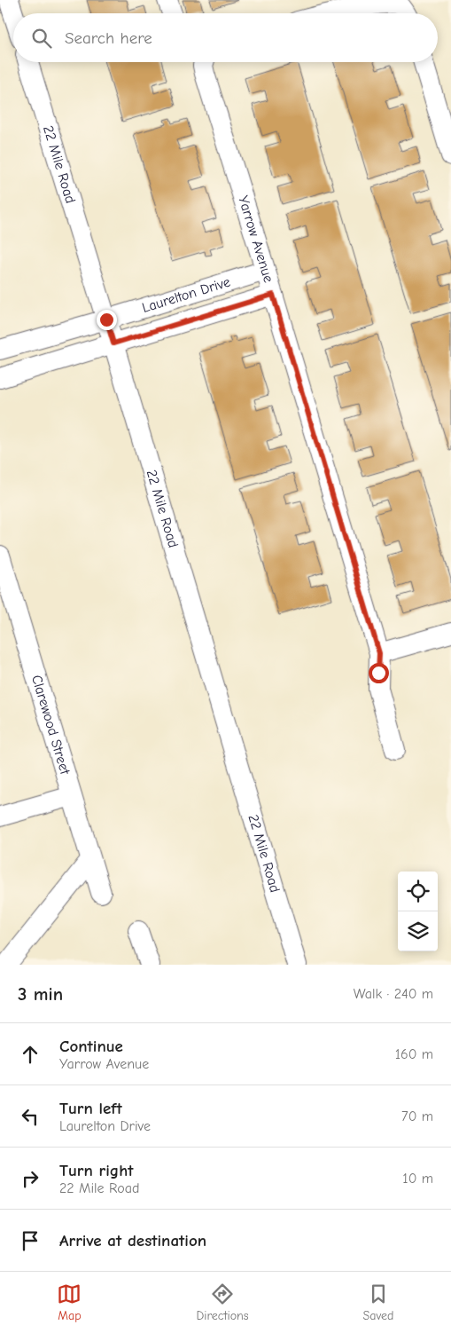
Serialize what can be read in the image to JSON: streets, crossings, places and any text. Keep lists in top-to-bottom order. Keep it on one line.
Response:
{"streets":{"street":["22 Mile Road","Yarrow Avenue","Laurelton Drive","Clarewood Street"]},"crossings":[["22 Mile Road","Laurelton Drive"],["Yarrow Avenue","Laurelton Drive"]],"page":{"search":"Search here","heading":["3 min","Walk · 240 m"],"list":[["Continue","Yarrow Avenue","160 m"],["Turn left","Laurelton Drive","70 m"],["Turn right","22 Mile Road","10 m"],"Arrive at destination"],"nav":["Map","Directions","Saved"]}}
